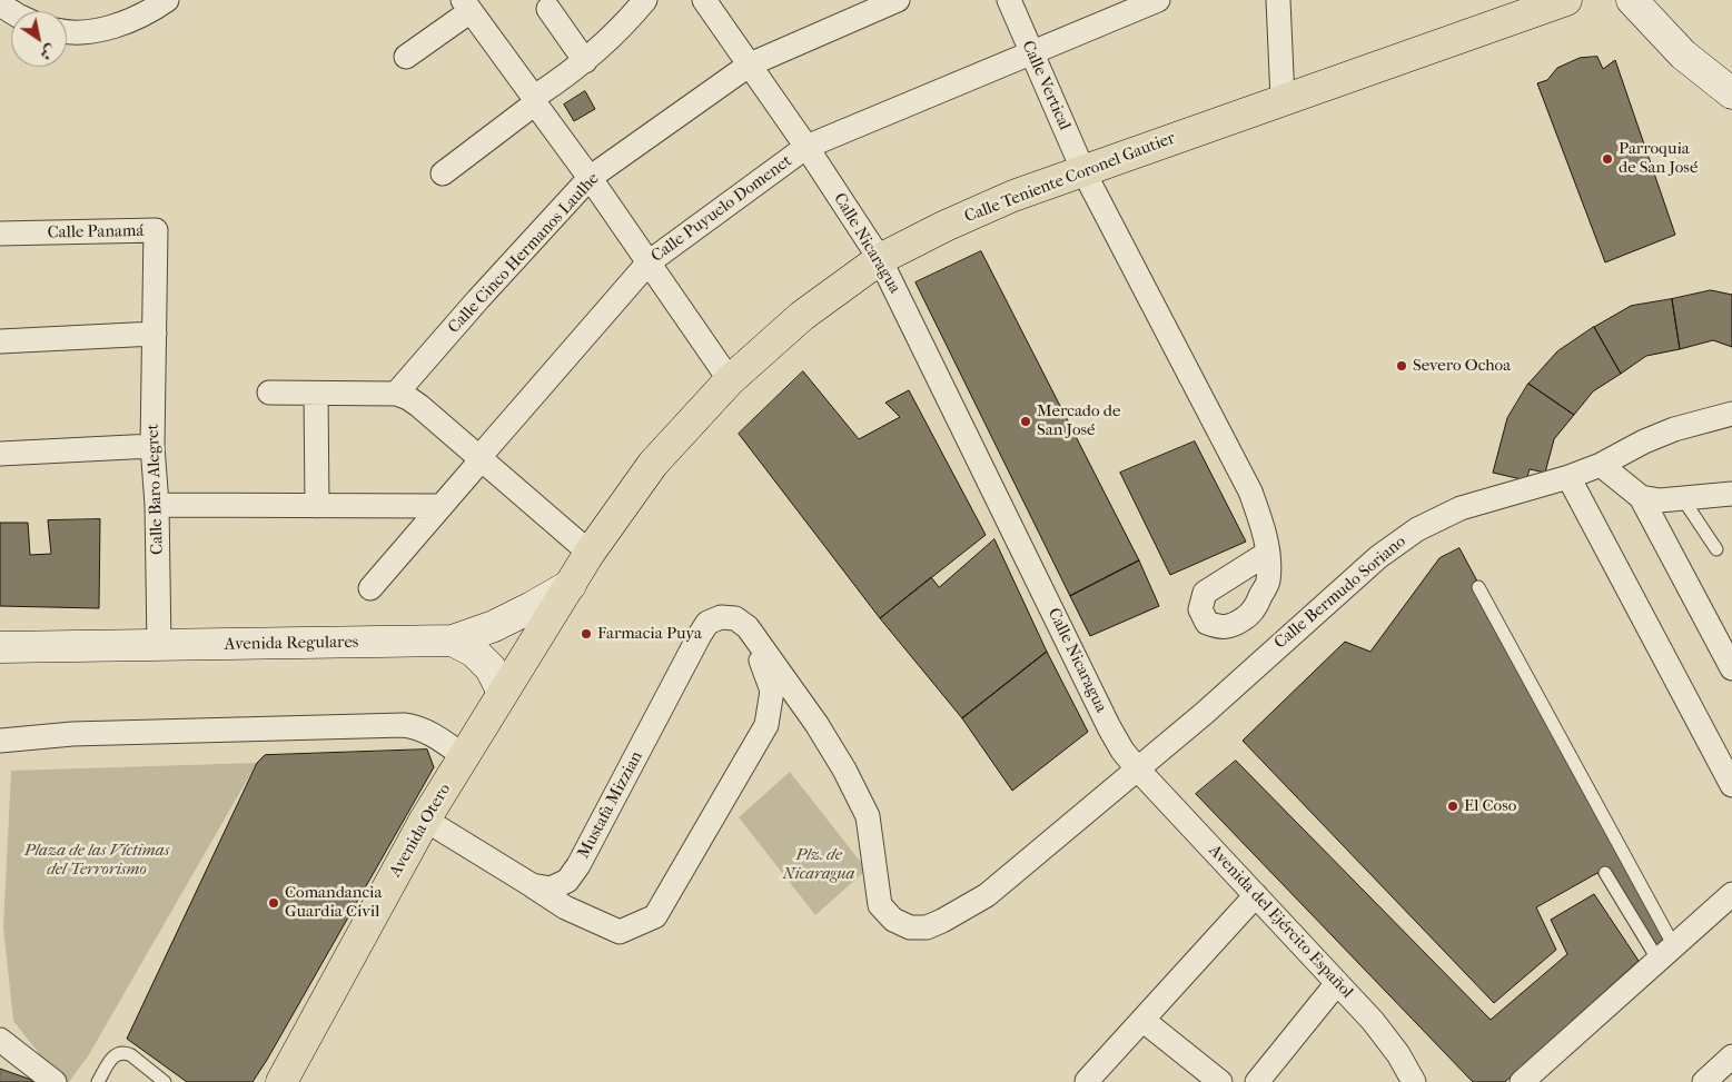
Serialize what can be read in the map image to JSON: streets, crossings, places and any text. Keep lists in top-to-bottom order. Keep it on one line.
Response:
{"streets":{"main road":["Calle Teniente Coronel Gautier","Avenida Regulares","Avenida Otero"],"street":["Calle Vertical","Calle Puyuelo Domenet","Calle Panamá","Calle Nicaragua","Calle Cinco Hermanos Laulhe","Calle Baro Alegret","Calle Bermudo Soriano","Mustafa Mizzian","Avenida del Ejército Español"]},"crossings":[["Calle Vertical","Calle Teniente Coronel Gautier"],["Calle Vertical","Calle Puyuelo Domenet"],["Calle Teniente Coronel Gautier","Calle Nicaragua"],["Calle Teniente Coronel Gautier","Avenida Regulares"],["Calle Teniente Coronel Gautier","Avenida Otero"],["Calle Puyuelo Domenet","Calle Nicaragua"],["Calle Panamá","Calle Baro Alegret"],["Calle Nicaragua","Calle Cinco Hermanos Laulhe"],["Calle Nicaragua","Calle Bermudo Soriano"],["Calle Nicaragua","Avenida del Ejército Español"],["Calle Baro Alegret","Avenida Regulares"],["Calle Bermudo Soriano","Avenida del Ejército Español"],["Avenida Regulares","Avenida Otero"]],"parks":["Plaza de las Víctimas del Terrorismo","Plz. de Nicaragua"],"places":["Parroquia de San José","Severo Ochoa","Mercado de San José","Farmacia Puya","El Coso","Comandancia Guardia Civil"],"north":"bottom right"}
